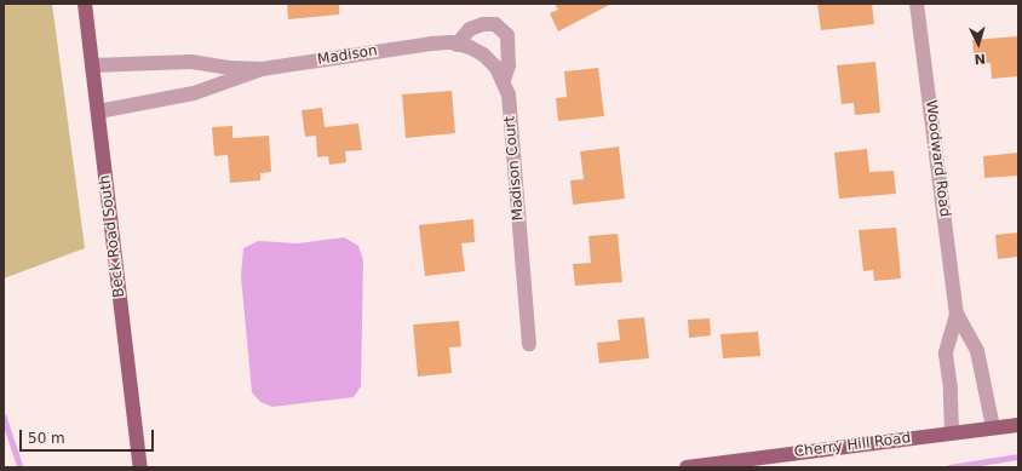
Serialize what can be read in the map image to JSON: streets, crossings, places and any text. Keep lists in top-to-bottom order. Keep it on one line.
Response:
{"streets":{"main road":["Beck Road South","Cherry Hill Road"],"street":["Madison","Woodward Road","Madison Court"]},"crossings":[["Madison","Madison Court"],["Madison","Beck Road South"],["Woodward Road","Cherry Hill Road"]],"scale_bar":"50 m","north":"bottom"}
